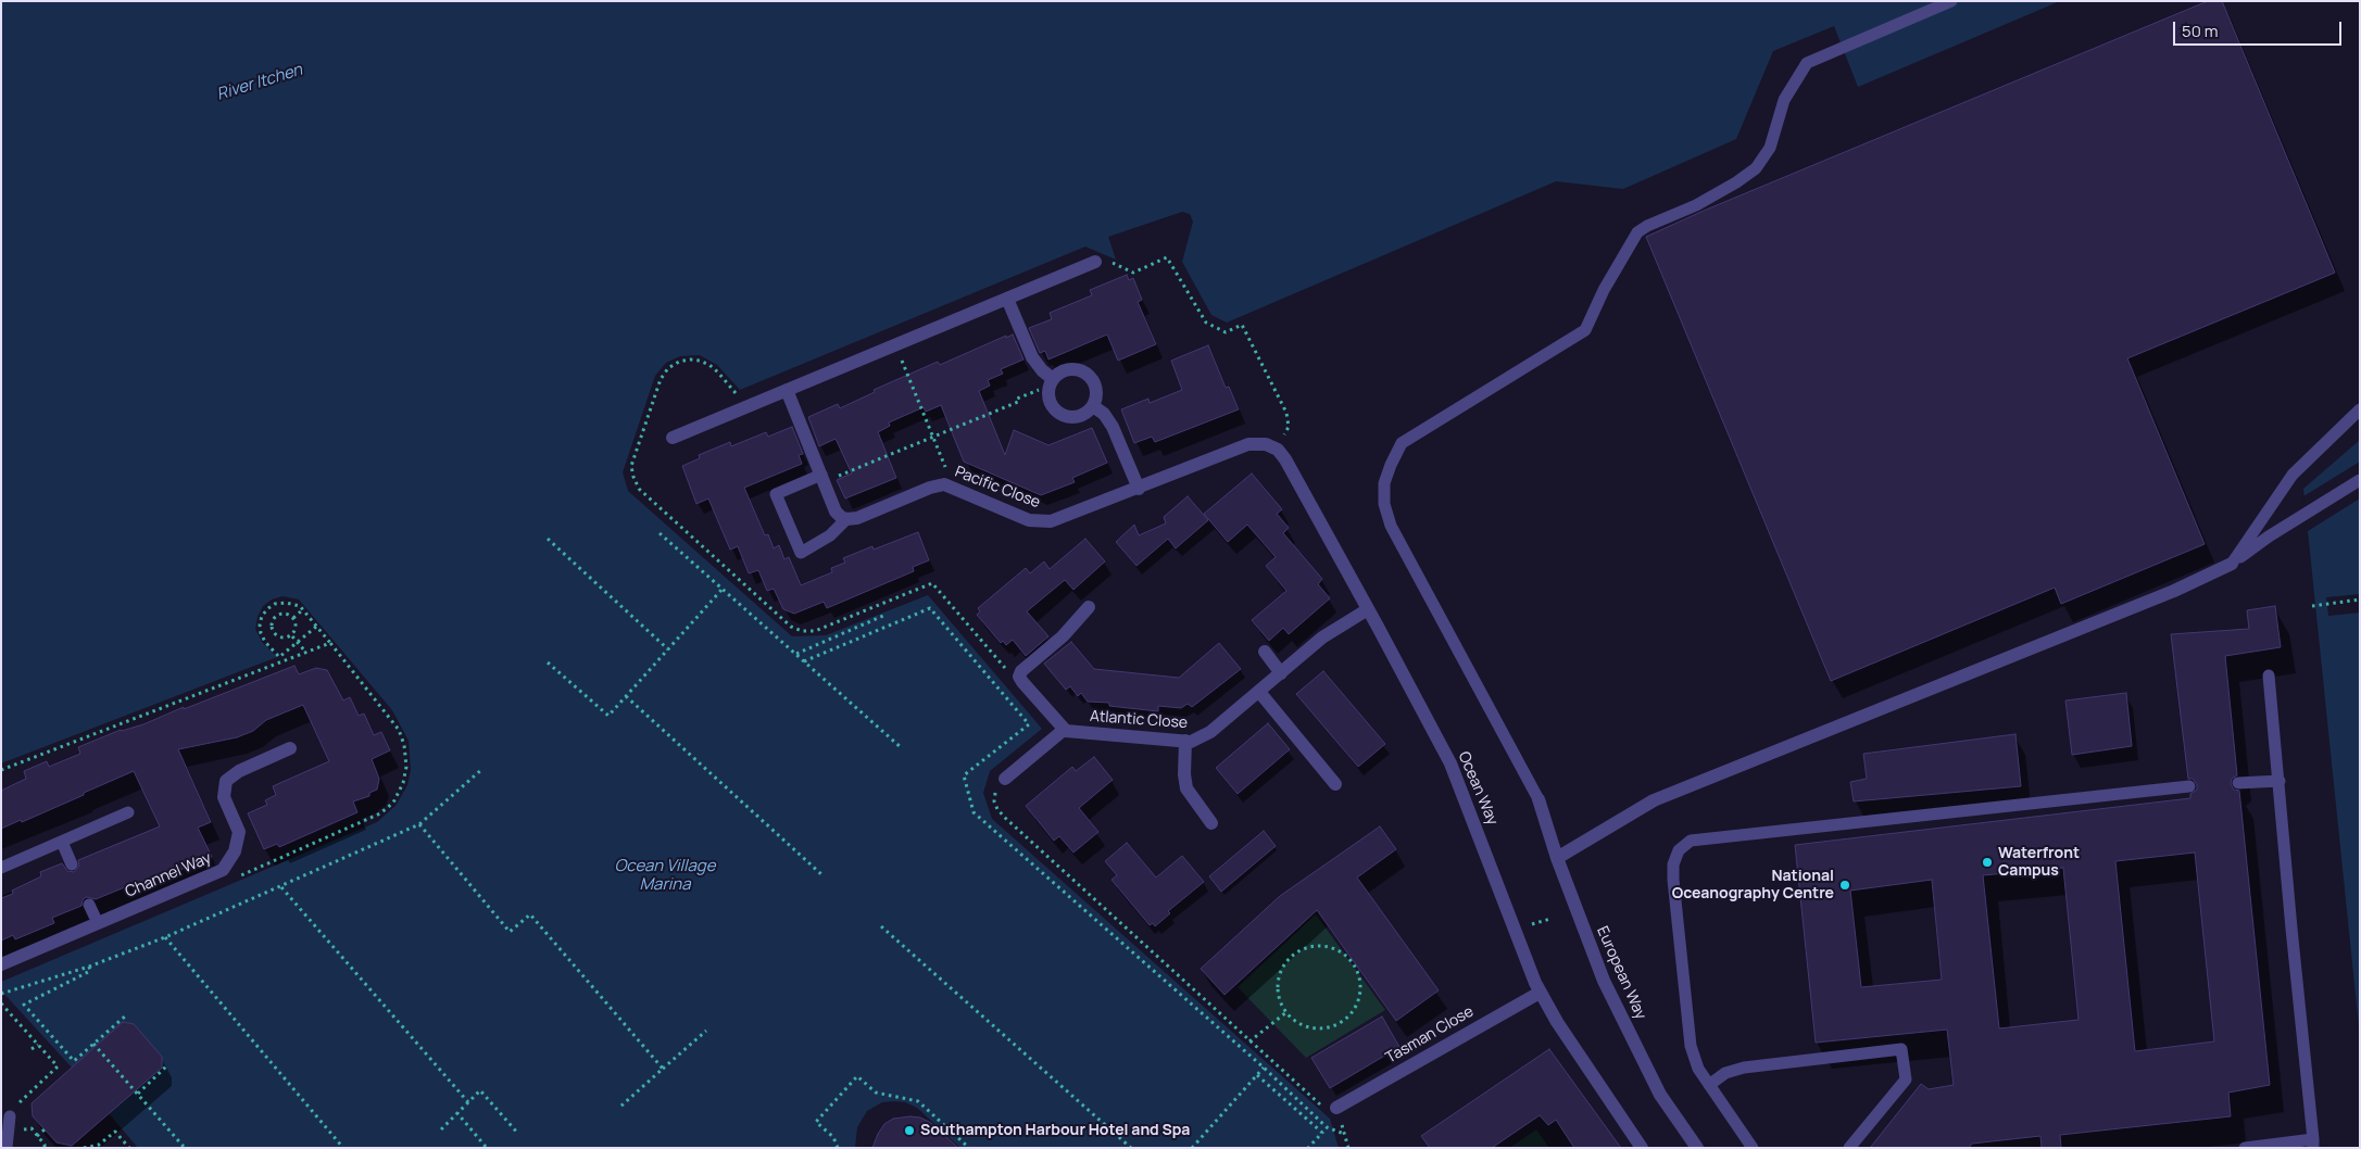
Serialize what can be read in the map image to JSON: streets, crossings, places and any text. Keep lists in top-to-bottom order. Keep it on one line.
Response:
{"streets":{"street":["Pacific Close","Atlantic Close","Ocean Way","Channel Way","European Way","Tasman Close"]},"crossings":[["Pacific Close","Ocean Way"],["Atlantic Close","Ocean Way"],["Ocean Way","Tasman Close"]],"water":["River Itchen","Ocean Village Marina"],"places":["Waterfront Campus","National Oceanography Centre","Southampton Harbour Hotel and Spa"],"scale_bar":"50 m"}
